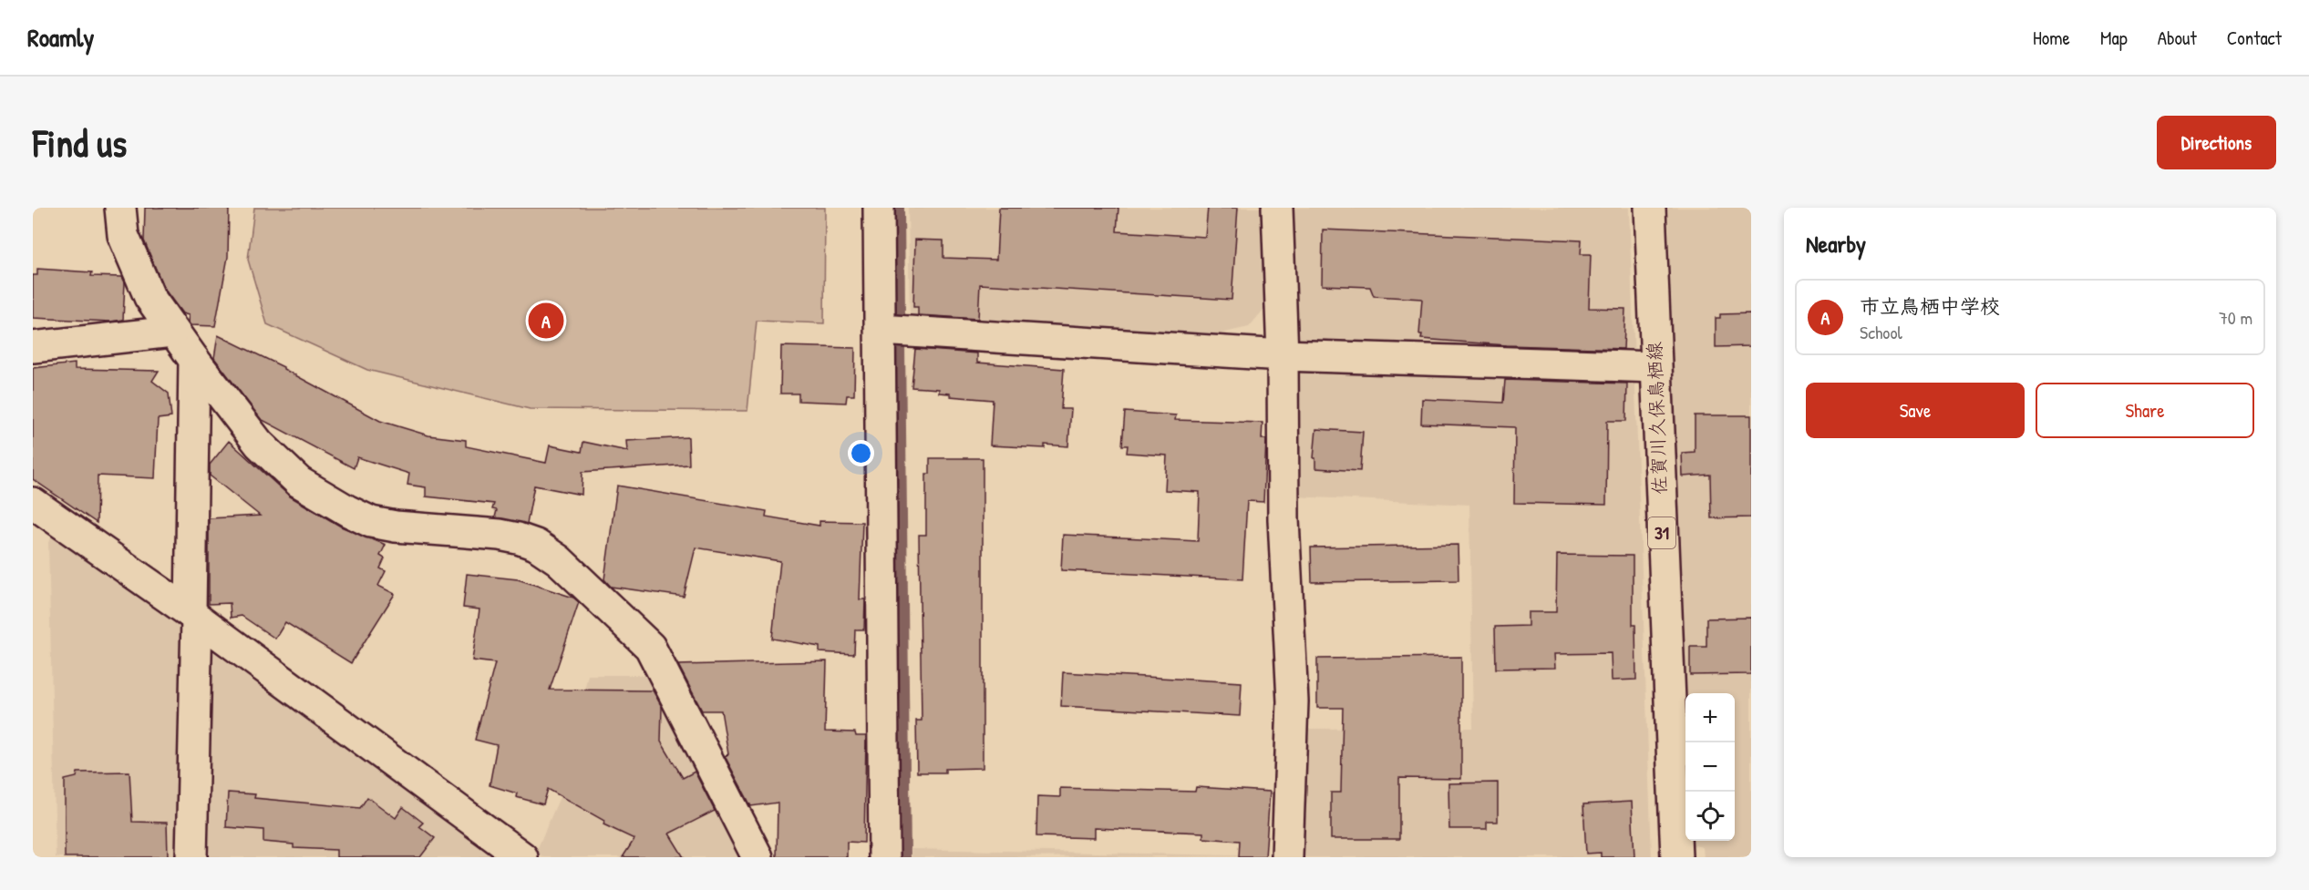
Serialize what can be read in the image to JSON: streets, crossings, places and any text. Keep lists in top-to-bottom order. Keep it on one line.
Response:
{"streets":{"street":["佐賀川久保鳥栖線","31"]},"page":{"header":"Roamly","nav":["Home","Map","About","Contact"],"buttons":["Directions",["Save","Share"]],"title":"Find us","heading":"Nearby","list":[{"mark":"A","name":"市立鳥栖中学校","note":"School","value":"70 m"}],"pins":"A","map_buttons":["+","−"]}}
